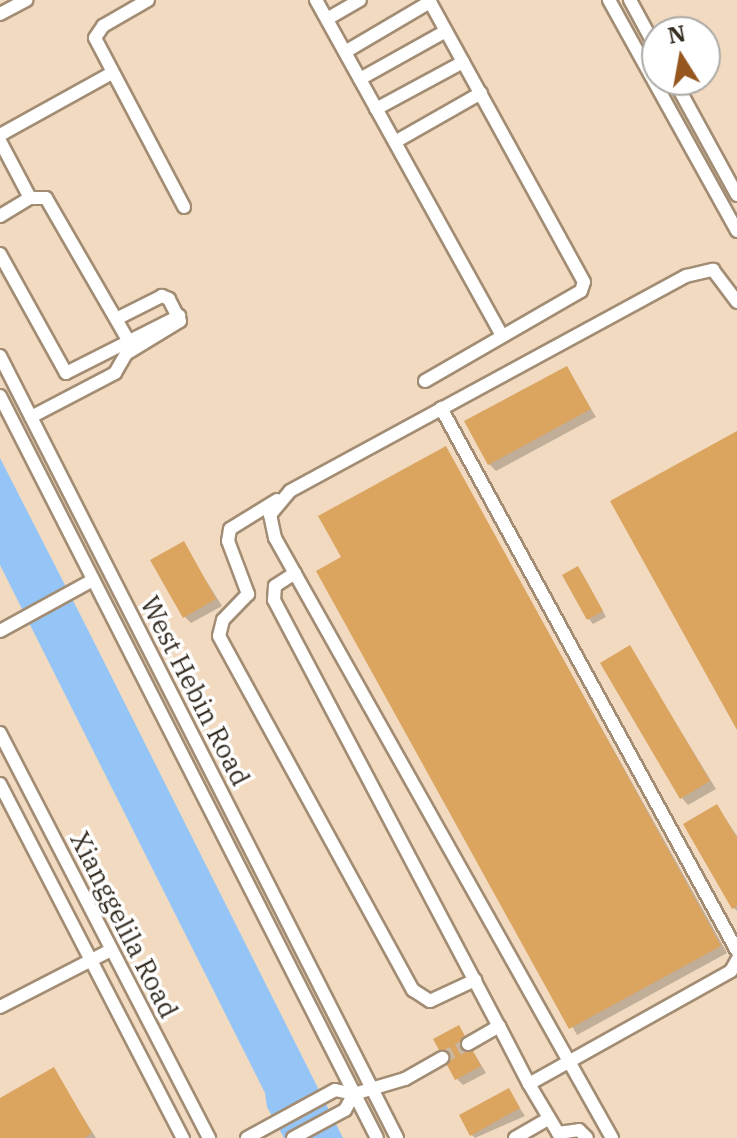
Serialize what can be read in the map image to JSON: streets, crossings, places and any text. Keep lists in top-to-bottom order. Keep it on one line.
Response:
{"streets":{"street":["West Hebin Road","Xianggelila Road"]},"north":"top"}
